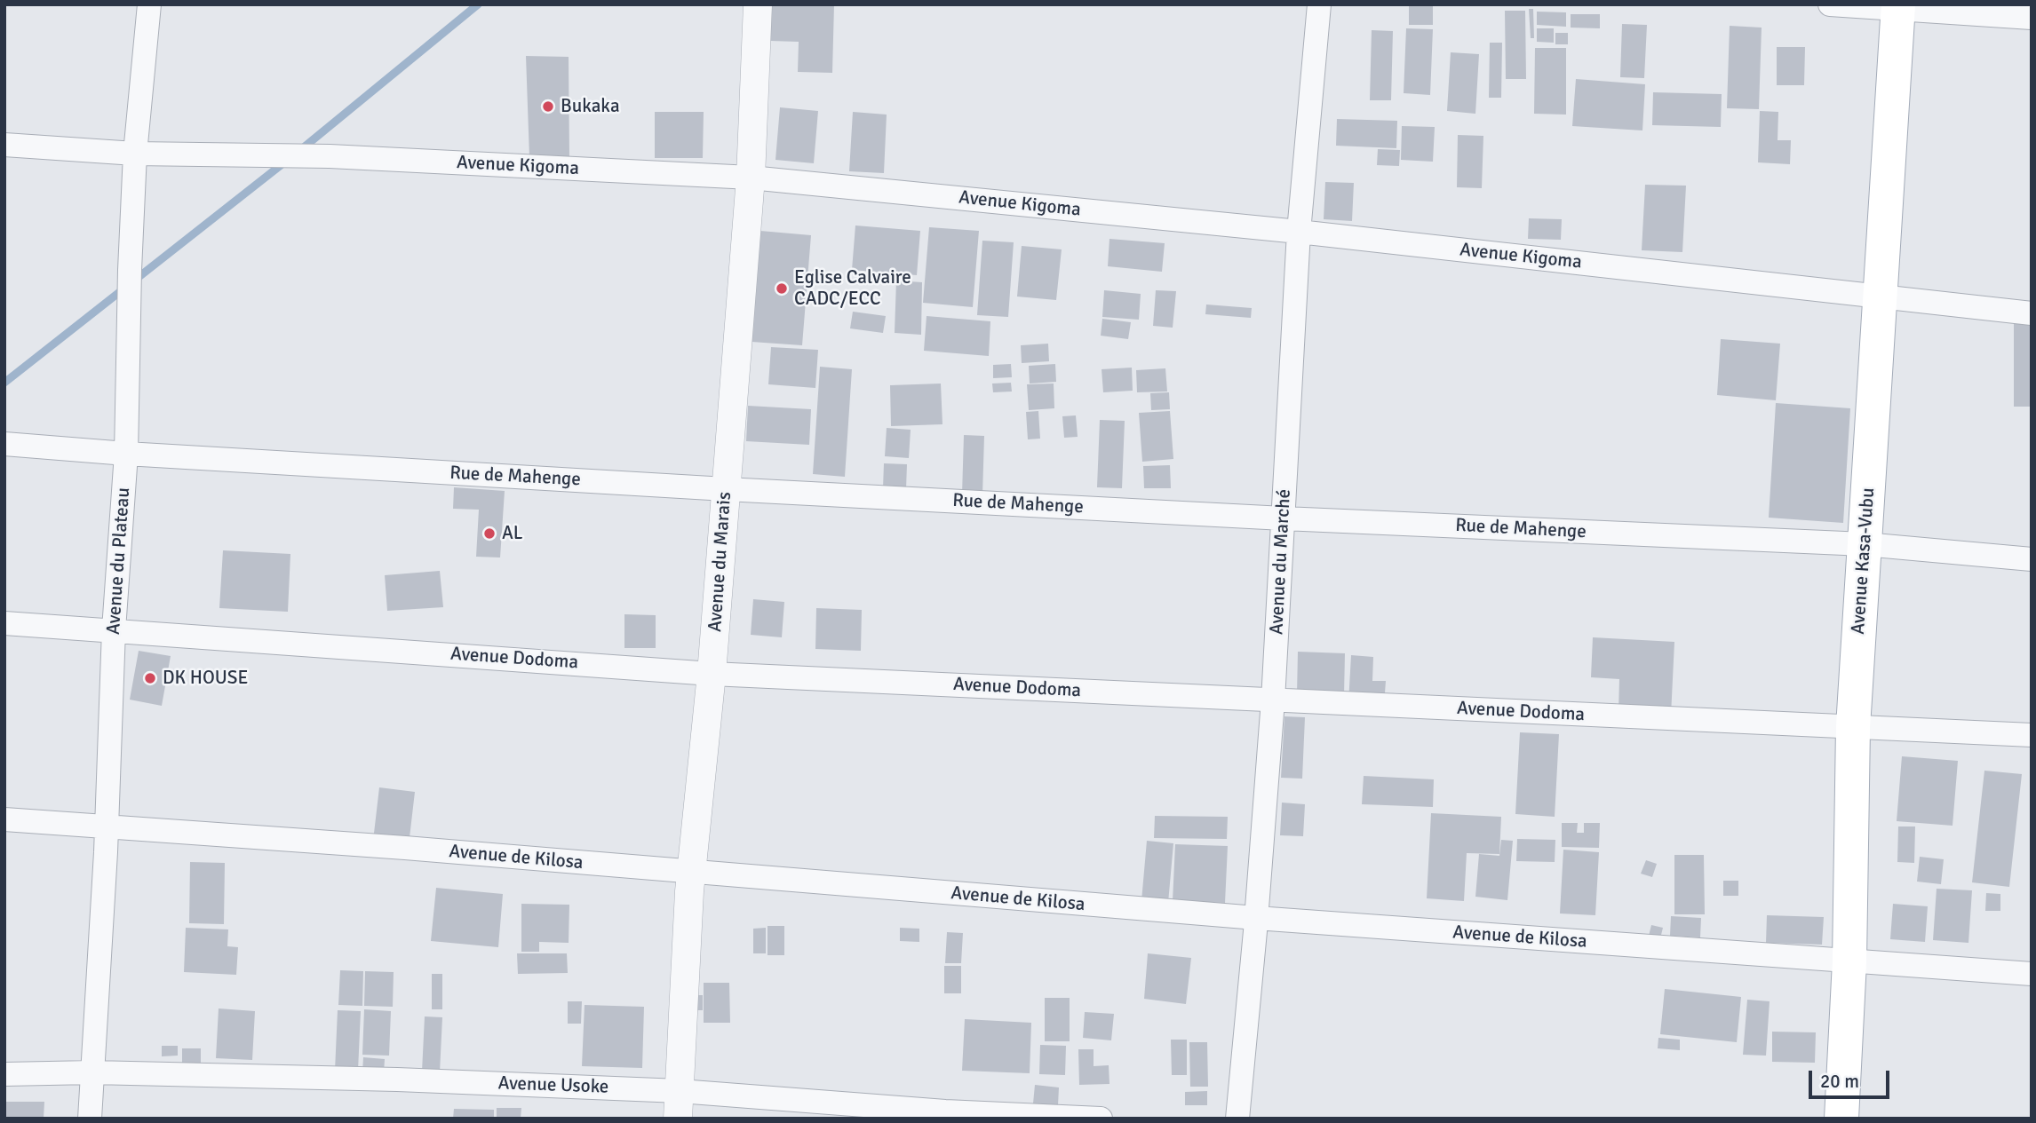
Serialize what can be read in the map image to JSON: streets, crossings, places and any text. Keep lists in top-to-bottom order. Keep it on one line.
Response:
{"streets":{"main road":["Avenue Kasa-Vubu"],"street":["Avenue Kigoma","Rue de Mahenge","Avenue du Plateau","Avenue du Marais","Avenue du Marché","Avenue Dodoma","Avenue de Kilosa","Avenue Usoke"]},"crossings":[["Avenue Kigoma","Avenue du Plateau"],["Avenue Kigoma","Avenue Kasa-Vubu"],["Avenue Kigoma","Avenue du Marais"],["Avenue Kigoma","Avenue du Marché"],["Rue de Mahenge","Avenue du Plateau"],["Rue de Mahenge","Avenue Kasa-Vubu"],["Rue de Mahenge","Avenue du Marais"],["Rue de Mahenge","Avenue du Marché"],["Avenue du Plateau","Avenue Dodoma"],["Avenue du Plateau","Avenue de Kilosa"],["Avenue du Plateau","Avenue Usoke"],["Avenue Kasa-Vubu","Avenue Dodoma"],["Avenue Kasa-Vubu","Avenue de Kilosa"],["Avenue du Marais","Avenue Dodoma"],["Avenue du Marais","Avenue de Kilosa"],["Avenue du Marais","Avenue Usoke"],["Avenue du Marché","Avenue Dodoma"],["Avenue du Marché","Avenue de Kilosa"]],"places":["Bukaka","Eglise Calvaire CADC/ECC","AL","DK HOUSE"],"scale_bar":"20 m"}
